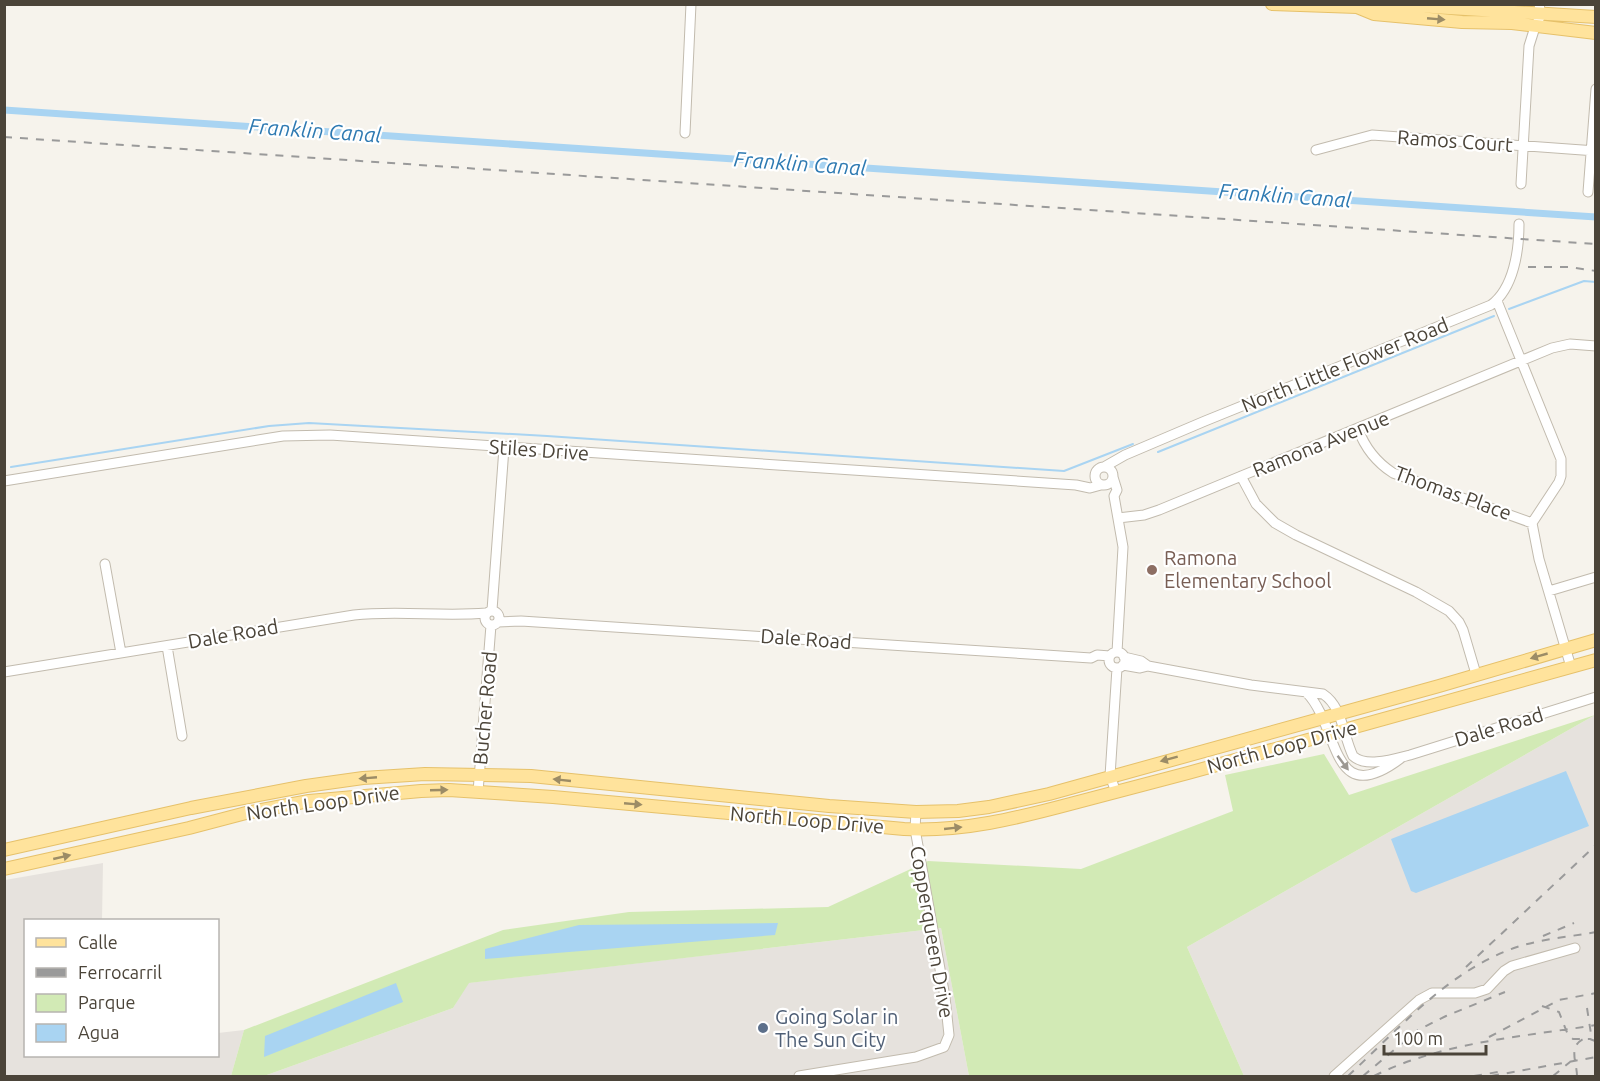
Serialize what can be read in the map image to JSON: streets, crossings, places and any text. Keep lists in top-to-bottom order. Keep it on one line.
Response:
{"streets":{"main road":["North Loop Drive"],"street":["Ramos Court","North Little Flower Road","Ramona Avenue","Stiles Drive","Thomas Place","Dale Road","Bucher Road","Copperqueen Drive"]},"crossings":[["North Little Flower Road","Stiles Drive"],["Ramona Avenue","Thomas Place"],["Stiles Drive","Bucher Road"],["Dale Road","Bucher Road"],["Dale Road","North Loop Drive"],["Bucher Road","North Loop Drive"],["North Loop Drive","Copperqueen Drive"]],"water":["Franklin Canal"],"places":["Ramona Elementary School","Going Solar in The Sun City"],"legend":["Calle","Ferrocarril","Parque","Agua"],"scale_bar":"100 m"}
